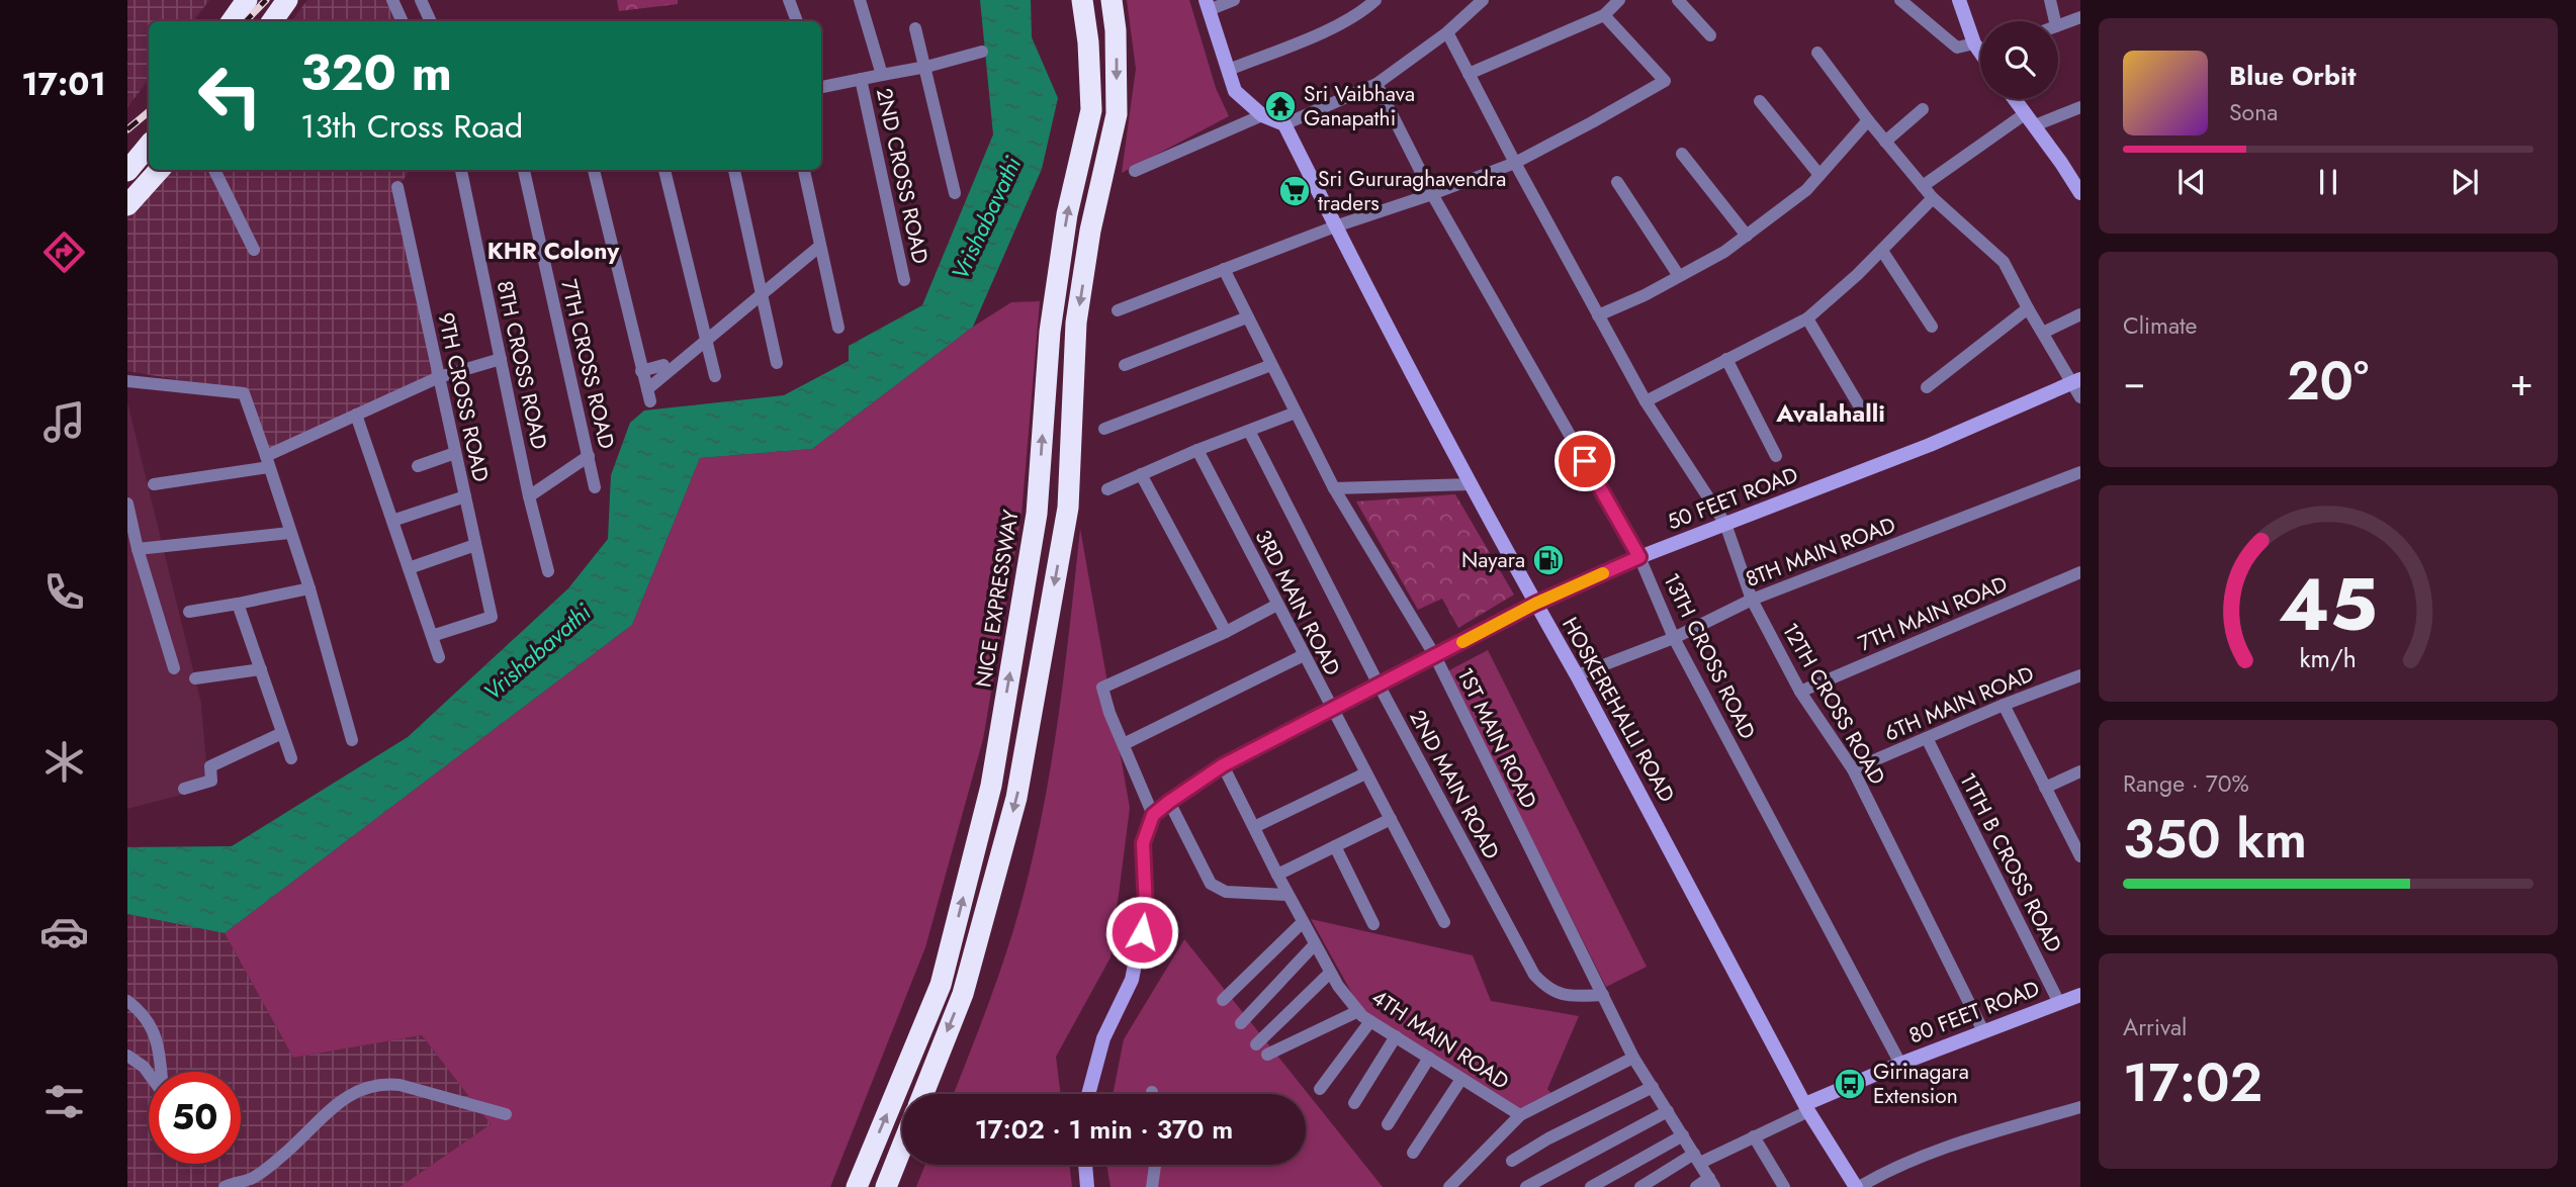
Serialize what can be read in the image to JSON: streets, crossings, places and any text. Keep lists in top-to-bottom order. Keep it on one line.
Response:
{"streets":{"highway":["NICE EXPRESSWAY"],"street":["2ND CROSS ROAD","7TH CROSS ROAD","8TH CROSS ROAD","9TH CROSS ROAD","50 FEET ROAD","8TH MAIN ROAD","3RD MAIN ROAD","7TH MAIN ROAD","13TH CROSS ROAD","12TH CROSS ROAD","6TH MAIN ROAD","HOSKEREHALLI ROAD","1ST MAIN ROAD","2ND MAIN ROAD","11TH B CROSS ROAD","80 FEET ROAD","4TH MAIN ROAD"]},"crossings":[["50 FEET ROAD","3RD MAIN ROAD"],["50 FEET ROAD","13TH CROSS ROAD"],["50 FEET ROAD","12TH CROSS ROAD"],["50 FEET ROAD","HOSKEREHALLI ROAD"],["50 FEET ROAD","1ST MAIN ROAD"],["50 FEET ROAD","2ND MAIN ROAD"],["50 FEET ROAD","4TH MAIN ROAD"],["8TH MAIN ROAD","13TH CROSS ROAD"],["8TH MAIN ROAD","12TH CROSS ROAD"],["8TH MAIN ROAD","HOSKEREHALLI ROAD"],["7TH MAIN ROAD","12TH CROSS ROAD"],["13TH CROSS ROAD","80 FEET ROAD"],["12TH CROSS ROAD","6TH MAIN ROAD"],["12TH CROSS ROAD","80 FEET ROAD"],["6TH MAIN ROAD","11TH B CROSS ROAD"],["HOSKEREHALLI ROAD","80 FEET ROAD"],["1ST MAIN ROAD","2ND MAIN ROAD"],["1ST MAIN ROAD","4TH MAIN ROAD"],["11TH B CROSS ROAD","80 FEET ROAD"]],"districts":["KHR Colony","Avalahalli"],"water":["Vrishabavathi"],"places":{"temple":["Sri Vaibhava Ganapathi"],"supermarket":["Sri Gururaghavendra traders"],"fuel station":["Nayara"],"bus stop":["Girinagara Extension"]},"page":{"tabs":"17:01","turn":["320 m","13th Cross Road"],"song":["Blue Orbit","Sona"],"tile":["Climate",["Range · 70%","350 km"],["Arrival","17:02"]],"heat":["−","20°","+"],"limit":"50","trip":"17:02 · 1 min · 370 m","gauge":["45","km/h"]}}
